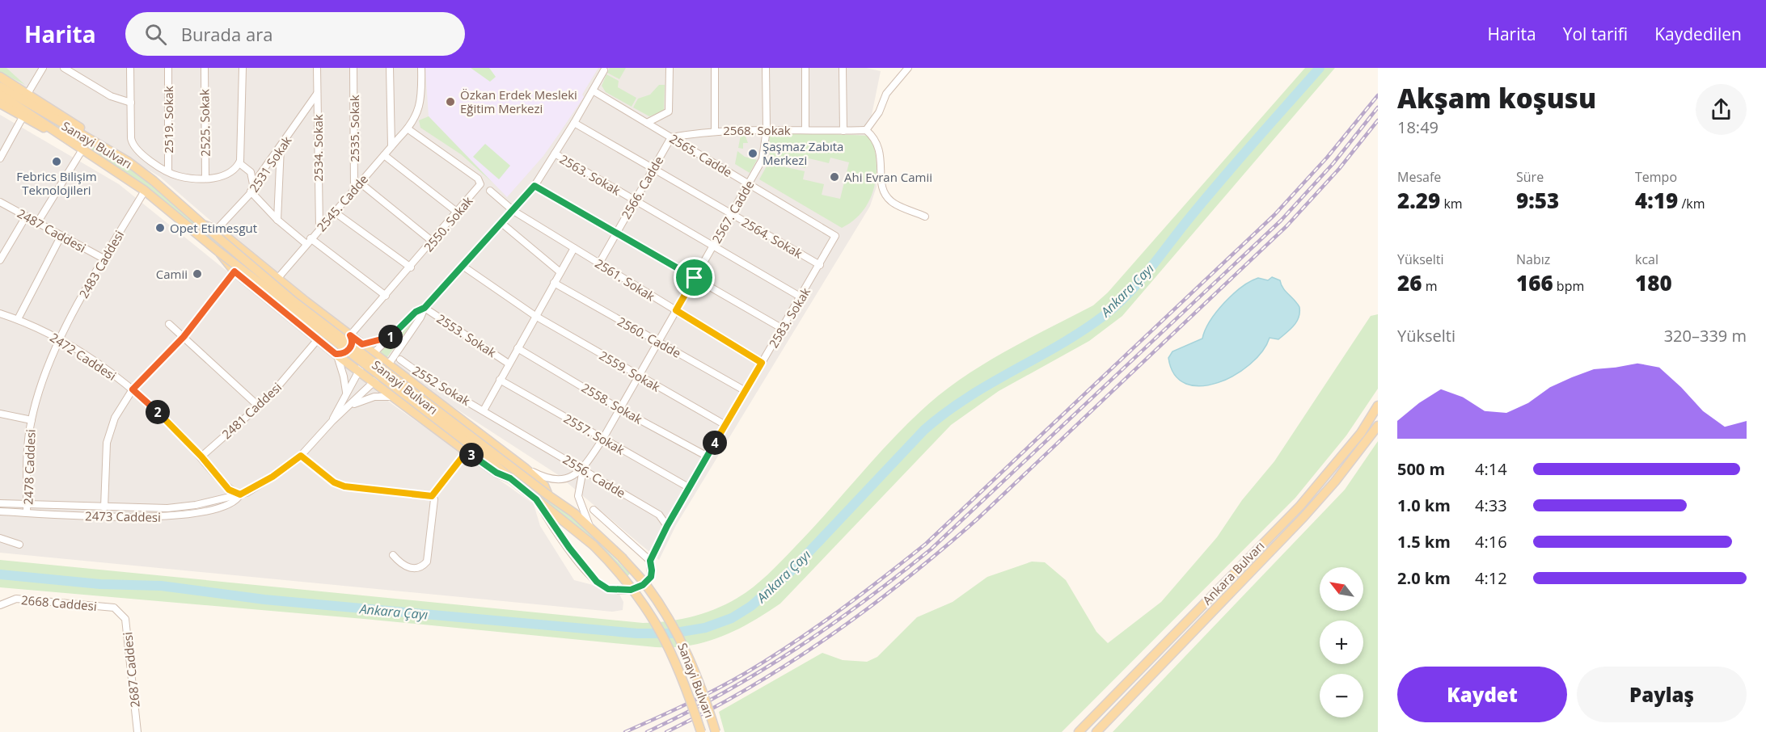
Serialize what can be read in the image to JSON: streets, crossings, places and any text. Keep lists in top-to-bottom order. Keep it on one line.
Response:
{"streets":{"main road":["Sanayi Bulvarı","Ankara Bulvarı"],"street":["2519. Sokak","2525. Sokak","2535. Sokak","2568. Sokak","2534. Sokak","2565. Cadde","2531 Sokak","2563. Sokak","2566. Cadde","2545. Cadde","2567. Cadde","2550. Sokak","2487 Caddesi","2564. Sokak","2483 Caddesi","2561. Sokak","2583. Sokak","2553. Sokak","2560. Cadde","2472 Caddesi","2559. Sokak","2552 Sokak","2558. Sokak","2481 Caddesi","2557. Sokak","2478 Caddesi","2556. Cadde","2473 Caddesi","2668 Caddesi","2687 Caddesi"]},"crossings":[["2535. Sokak","2545. Cadde"],["2568. Sokak","2565. Cadde"],["2568. Sokak","2566. Cadde"],["2568. Sokak","2567. Cadde"],["Sanayi Bulvarı","2483 Caddesi"],["2534. Sokak","2531 Sokak"],["2534. Sokak","2545. Cadde"],["2565. Cadde","2566. Cadde"],["2565. Cadde","2567. Cadde"],["2565. Cadde","2583. Sokak"],["2565. Cadde","2473 Caddesi"],["2563. Sokak","2566. Cadde"],["2563. Sokak","2567. Cadde"],["2563. Sokak","2583. Sokak"],["2563. Sokak","2473 Caddesi"],["2566. Cadde","2564. Sokak"],["2566. Cadde","2561. Sokak"],["2545. Cadde","2550. Sokak"],["2567. Cadde","2564. Sokak"],["2567. Cadde","2561. Sokak"],["2567. Cadde","2560. Cadde"],["2567. Cadde","2559. Sokak"],["2567. Cadde","2558. Sokak"],["2567. Cadde","2557. Sokak"],["2567. Cadde","2556. Cadde"],["2487 Caddesi","2483 Caddesi"],["2564. Sokak","2583. Sokak"],["2564. Sokak","2473 Caddesi"],["2483 Caddesi","2472 Caddesi"],["2483 Caddesi","2478 Caddesi"],["2561. Sokak","2583. Sokak"],["2561. Sokak","2473 Caddesi"],["2583. Sokak","2560. Cadde"],["2583. Sokak","2559. Sokak"],["2583. Sokak","2558. Sokak"],["2583. Sokak","2557. Sokak"],["2583. Sokak","2556. Cadde"],["2553. Sokak","2473 Caddesi"],["2472 Caddesi","2481 Caddesi"],["2472 Caddesi","2478 Caddesi"],["2472 Caddesi","2473 Caddesi"],["2559. Sokak","2473 Caddesi"],["2552 Sokak","2556. Cadde"],["2478 Caddesi","2473 Caddesi"],["2668 Caddesi","2687 Caddesi"]],"water":["Ankara Çayı"],"places":["Özkan Erdek Mesleki Eğitim Merkezi","Şaşmaz Zabıta Merkezi","Febrics Bilişim Teknolojileri","Ahi Evran Camii","Opet Etimesgut","Camii"],"north":"top left","page":{"header":"Harita","search":"Burada ara","nav":["Harita","Yol tarifi","Kaydedilen"],"heading":["Akşam koşusu","18:49"],"stats":[["Mesafe","2.29 km"],["Süre","9:53"],["Tempo","4:19 /km"],["Yükselti","26 m"],["Nabız","166 bpm"],["kcal","180"]],"chart":["Yükselti","320–339 m"],"pins":["1","2","4","3"],"list":[{"name":"500 m","note":"4:14"},{"name":"1.0 km","note":"4:33"},{"name":"1.5 km","note":"4:16"},{"name":"2.0 km","note":"4:12"}],"map_buttons":["+","−"],"buttons":["Kaydet","Paylaş"]}}
